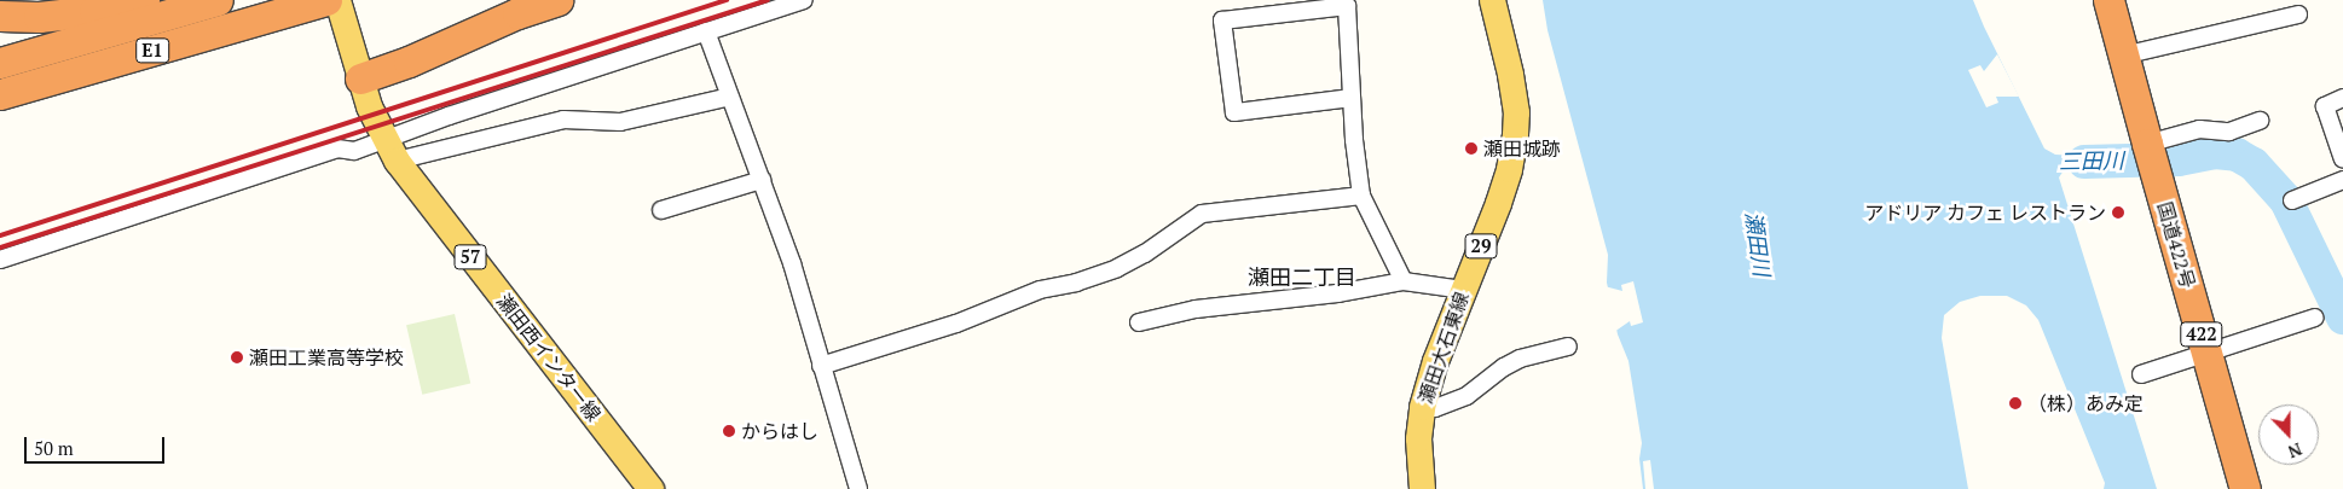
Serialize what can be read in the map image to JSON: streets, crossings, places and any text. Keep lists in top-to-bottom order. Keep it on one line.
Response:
{"streets":{"highway":["E1","国道422号","422"],"main road":["29","57","瀬田大石東線","瀬田西インター線"]},"districts":["瀬田二丁目"],"water":["三田川","瀬田川"],"places":["瀬田城跡","アドリア カフェ レストラン","瀬田工業高等学校","（株）あみ定","からはし"],"scale_bar":"50 m","north":"bottom"}
